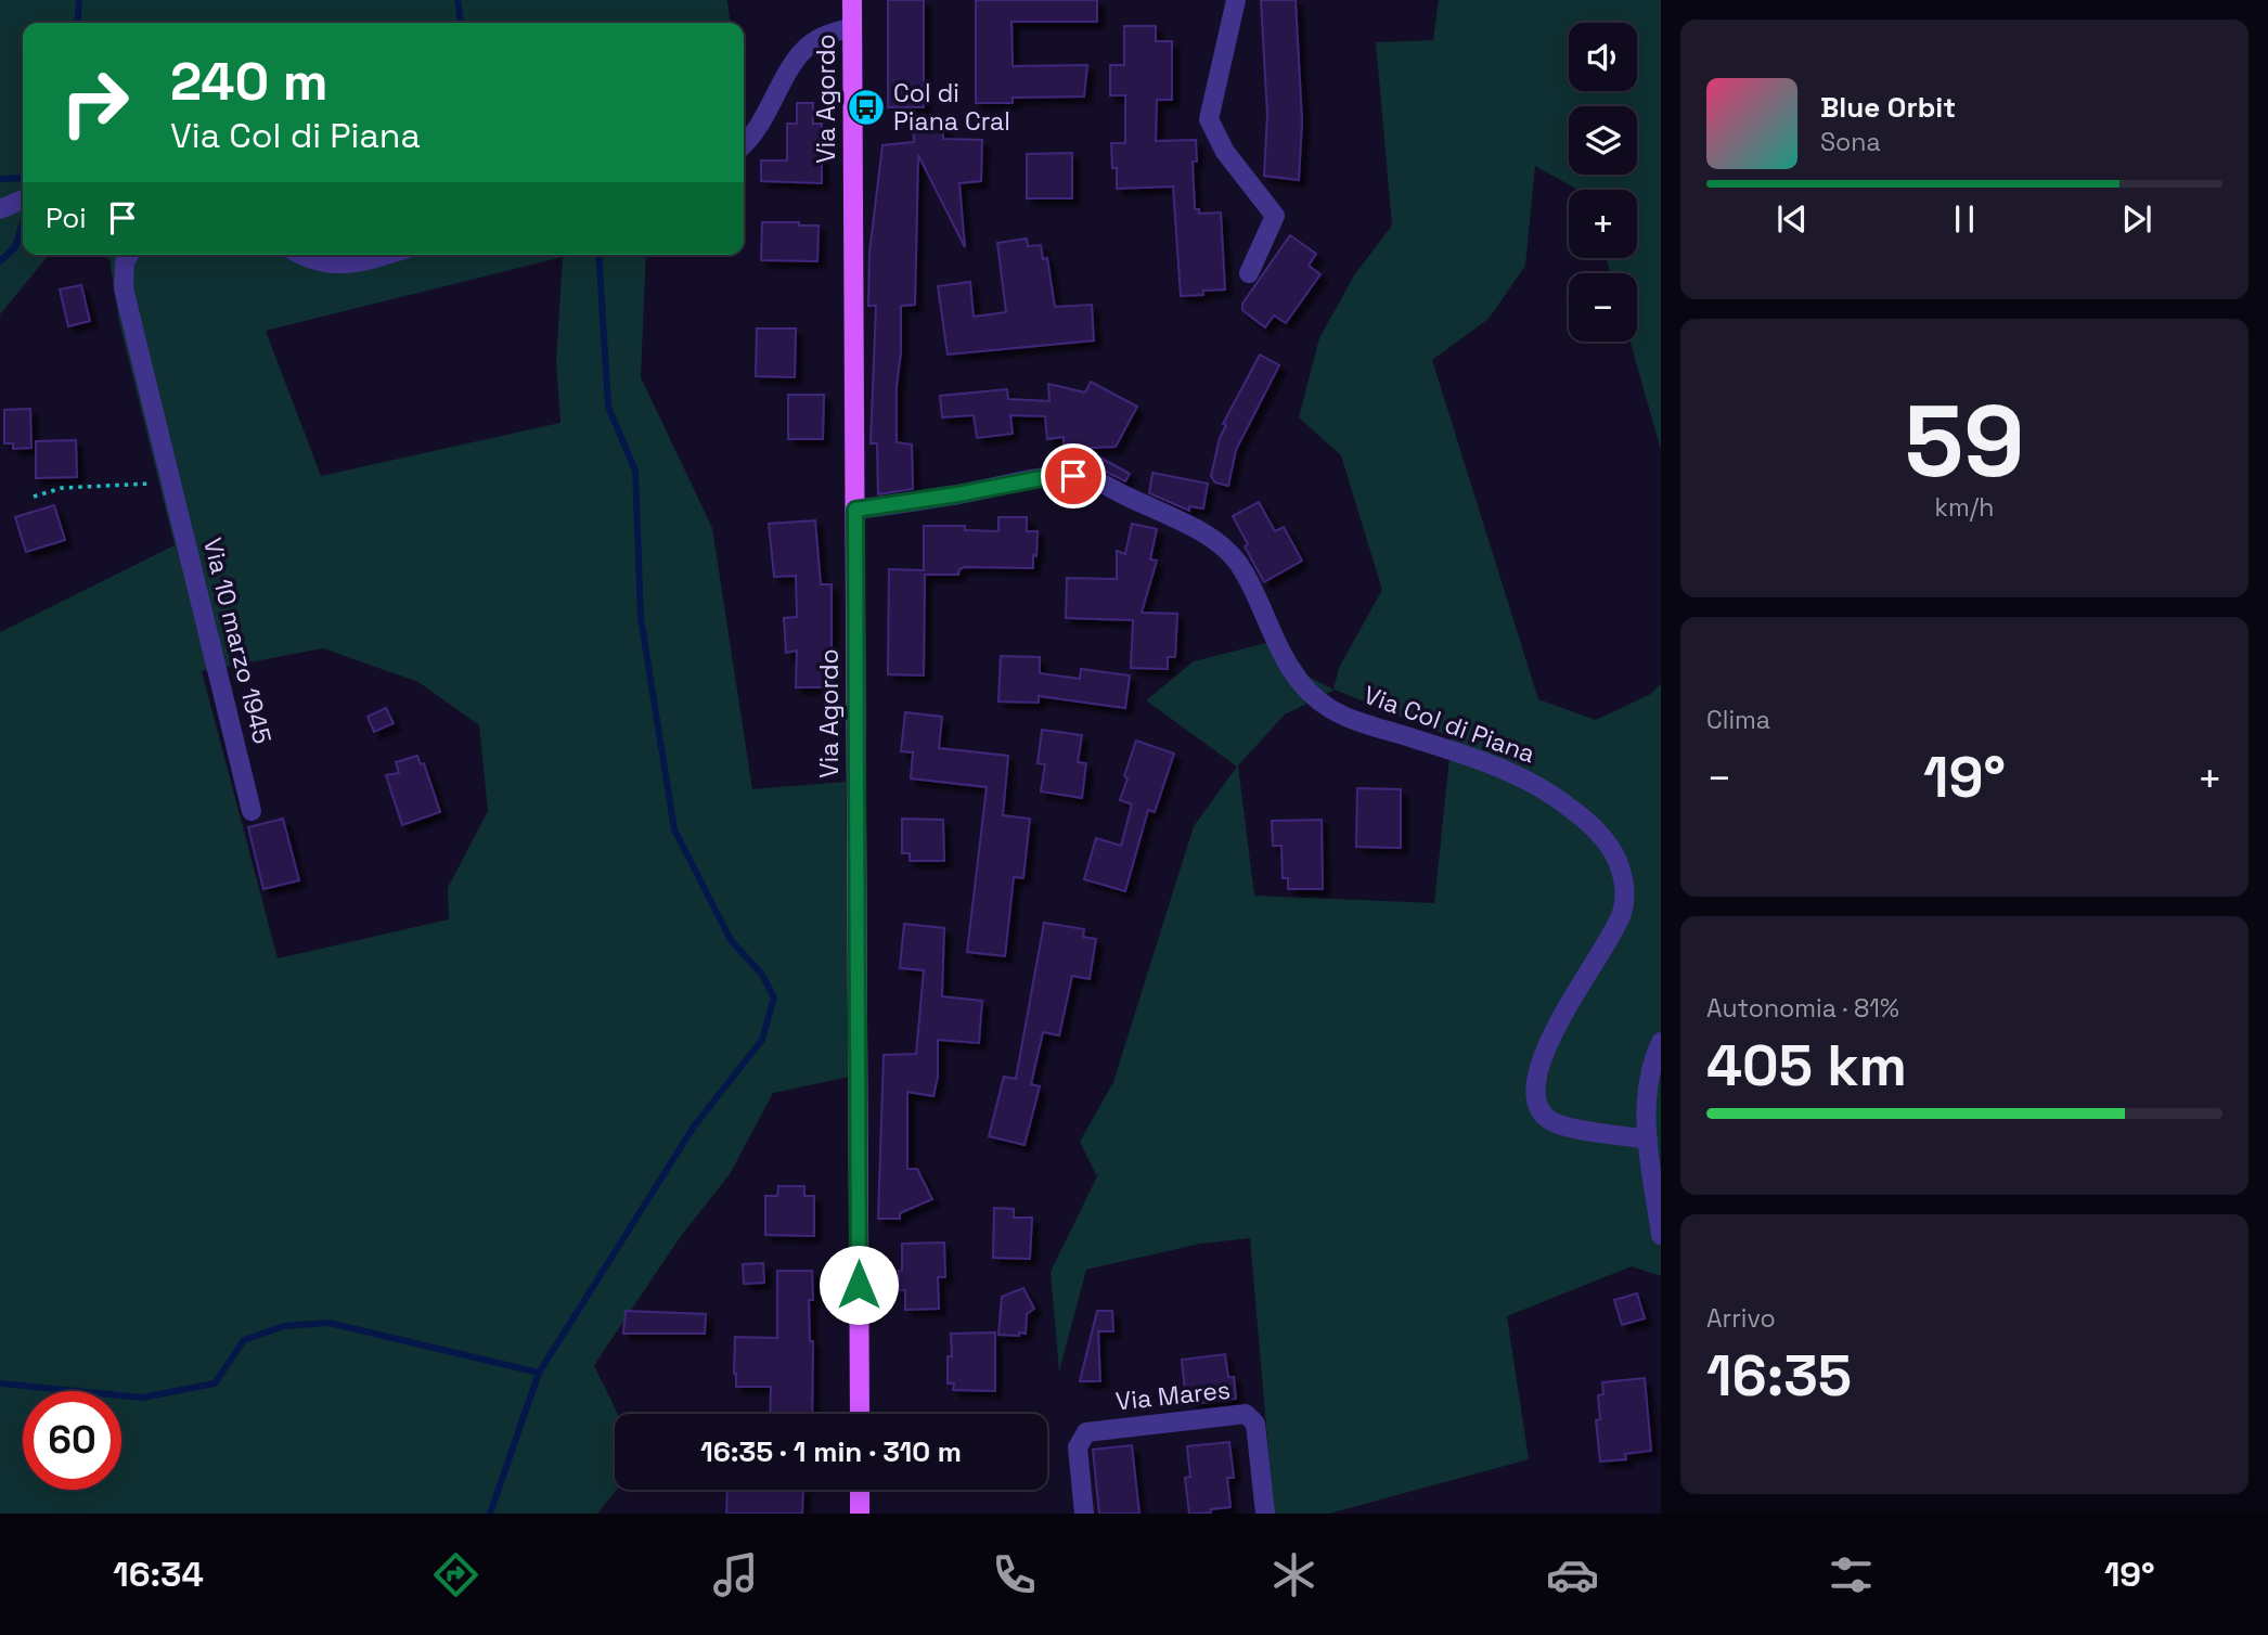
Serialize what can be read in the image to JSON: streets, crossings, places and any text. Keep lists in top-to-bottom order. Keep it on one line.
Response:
{"streets":{"main road":["Via Agordo"],"street":["Via 10 marzo 1945","Via Col di Piana","Via Mares"]},"crossings":[["Via Agordo","Via Col di Piana"]],"places":{"bus stop":["Col di Piana Cral"]},"page":{"map_buttons":["+","−"],"turn":["240 m","Via Col di Piana"],"song":["Blue Orbit","Sona"],"then":"Poi","tile":[["59","km/h"],"Clima",["Autonomia · 81%","405 km"],["Arrivo","16:35"]],"heat":["−","19°","+"],"limit":"60","trip":"16:35 · 1 min · 310 m","tabs":["16:34","19°"]}}
